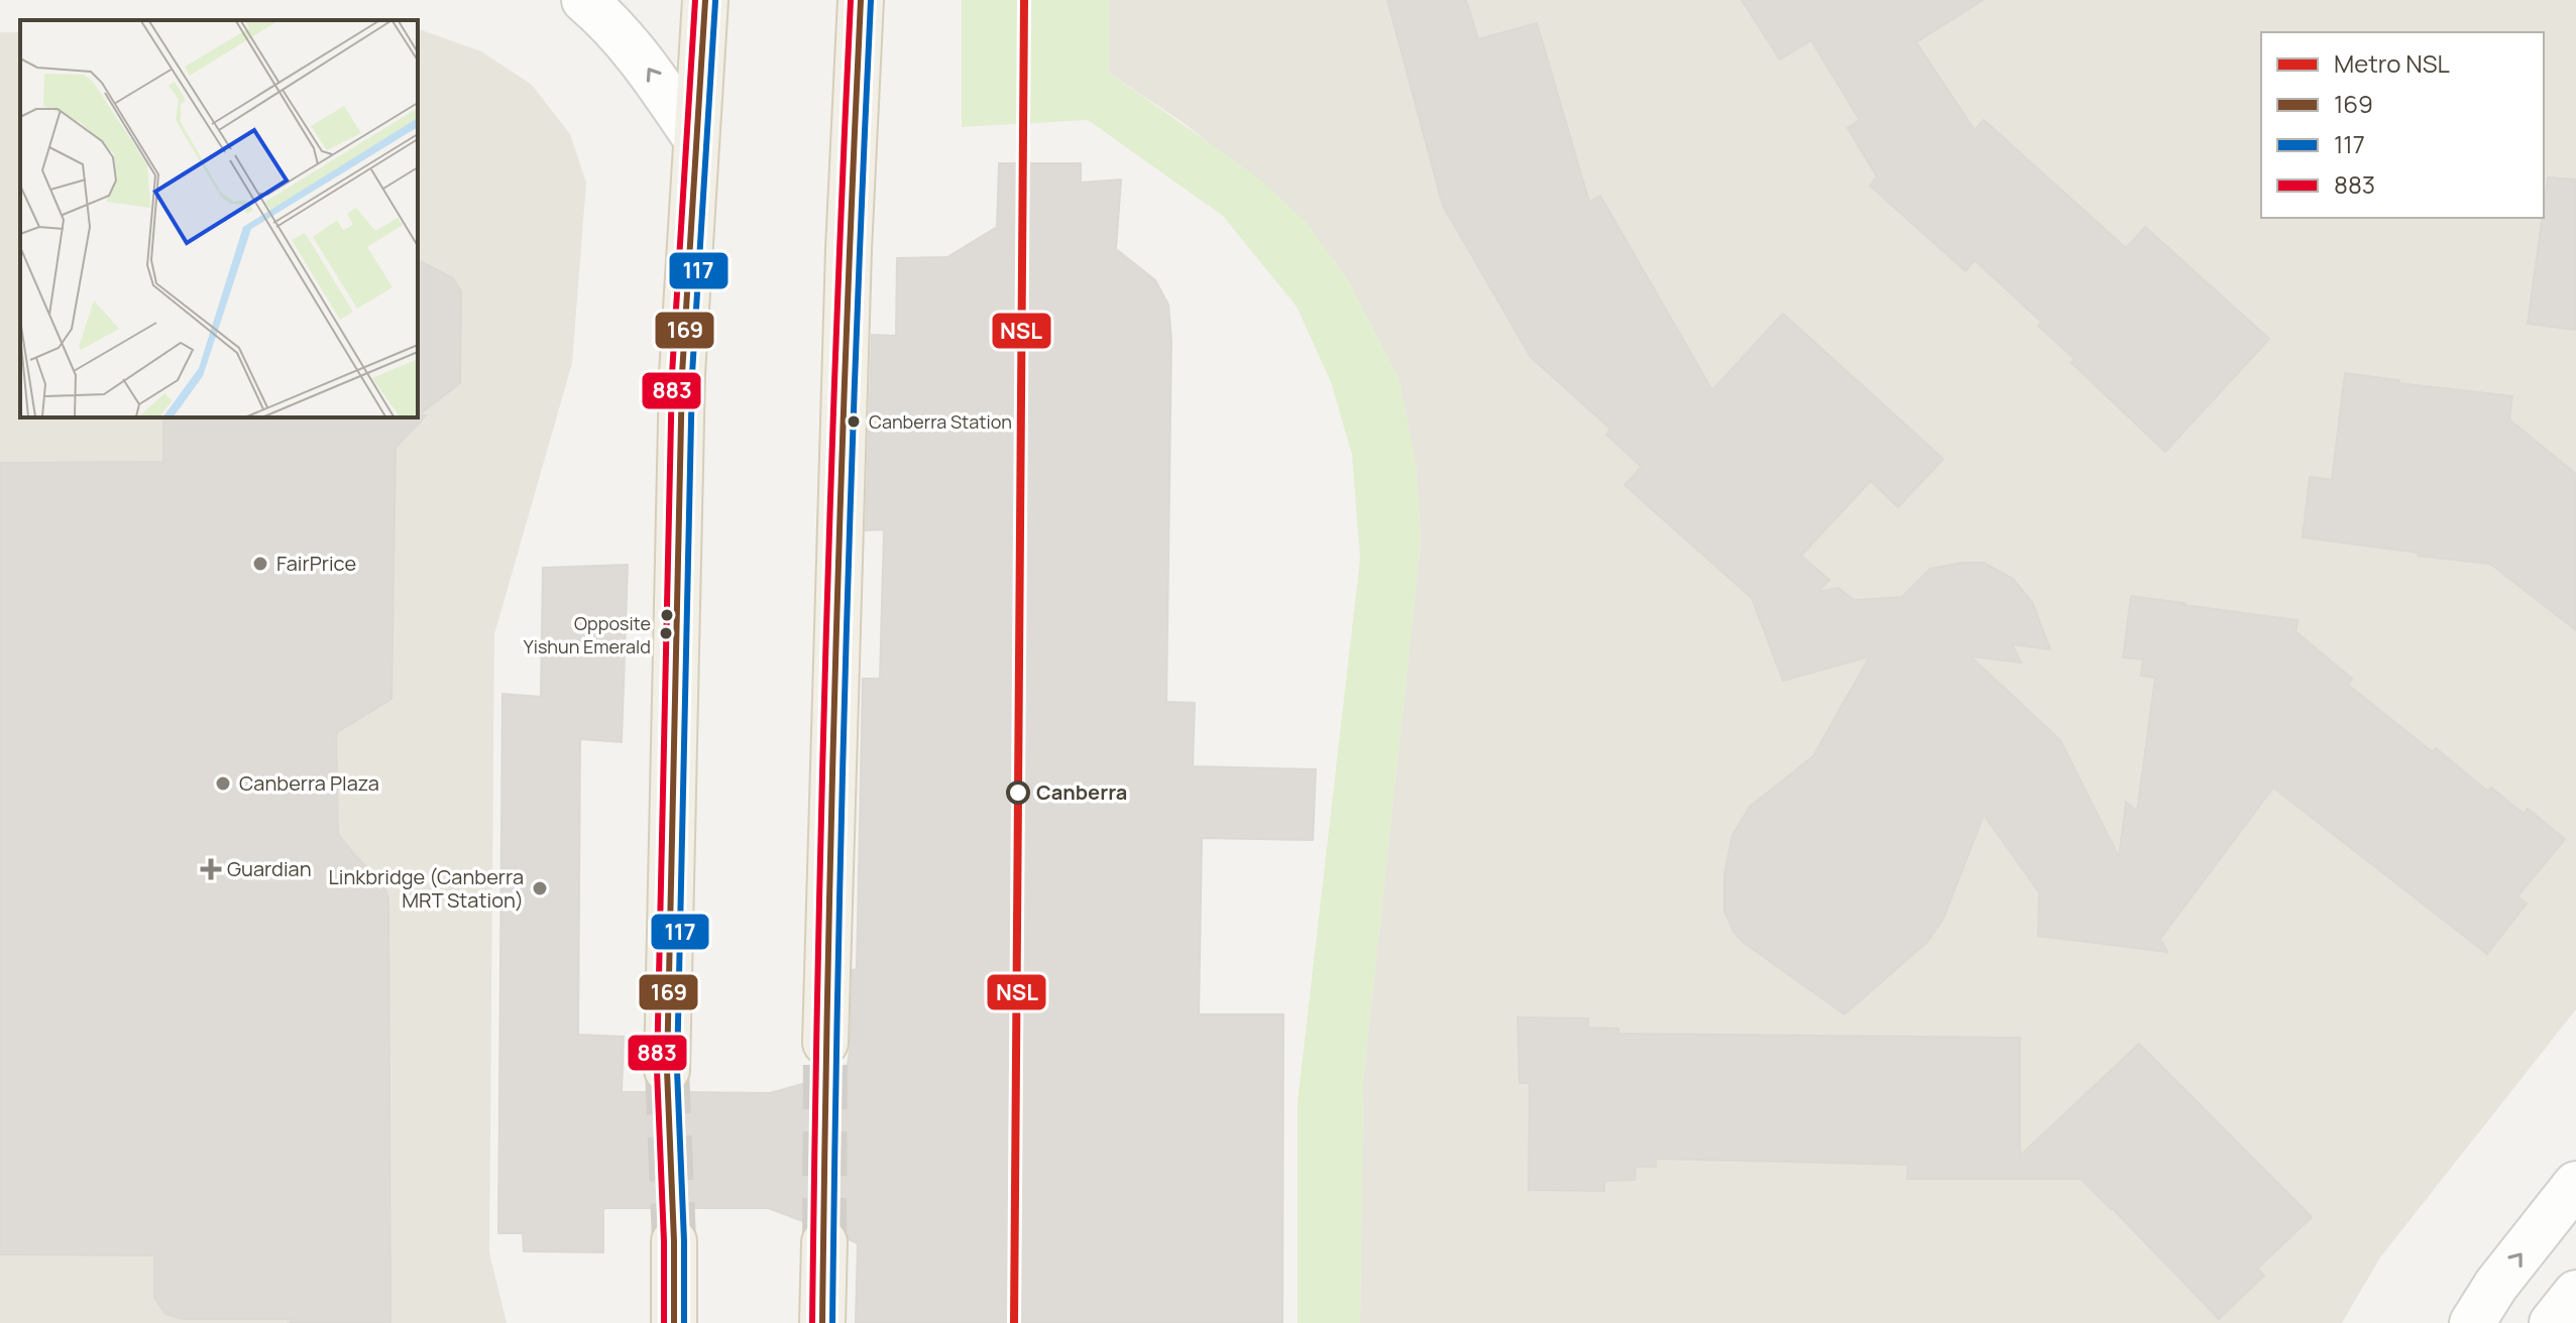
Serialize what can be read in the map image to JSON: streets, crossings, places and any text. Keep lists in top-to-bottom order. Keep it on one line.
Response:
{"places":{"other":["Canberra Station","FairPrice","Opposite Yishun Emerald","Canberra Plaza","Canberra","Linkbridge (Canberra MRT Station)"],"health":["Guardian"]},"lines":["metro line NSL","transit line 169","transit line 117","transit line 883"],"legend":["Metro NSL","169","117","883"]}
